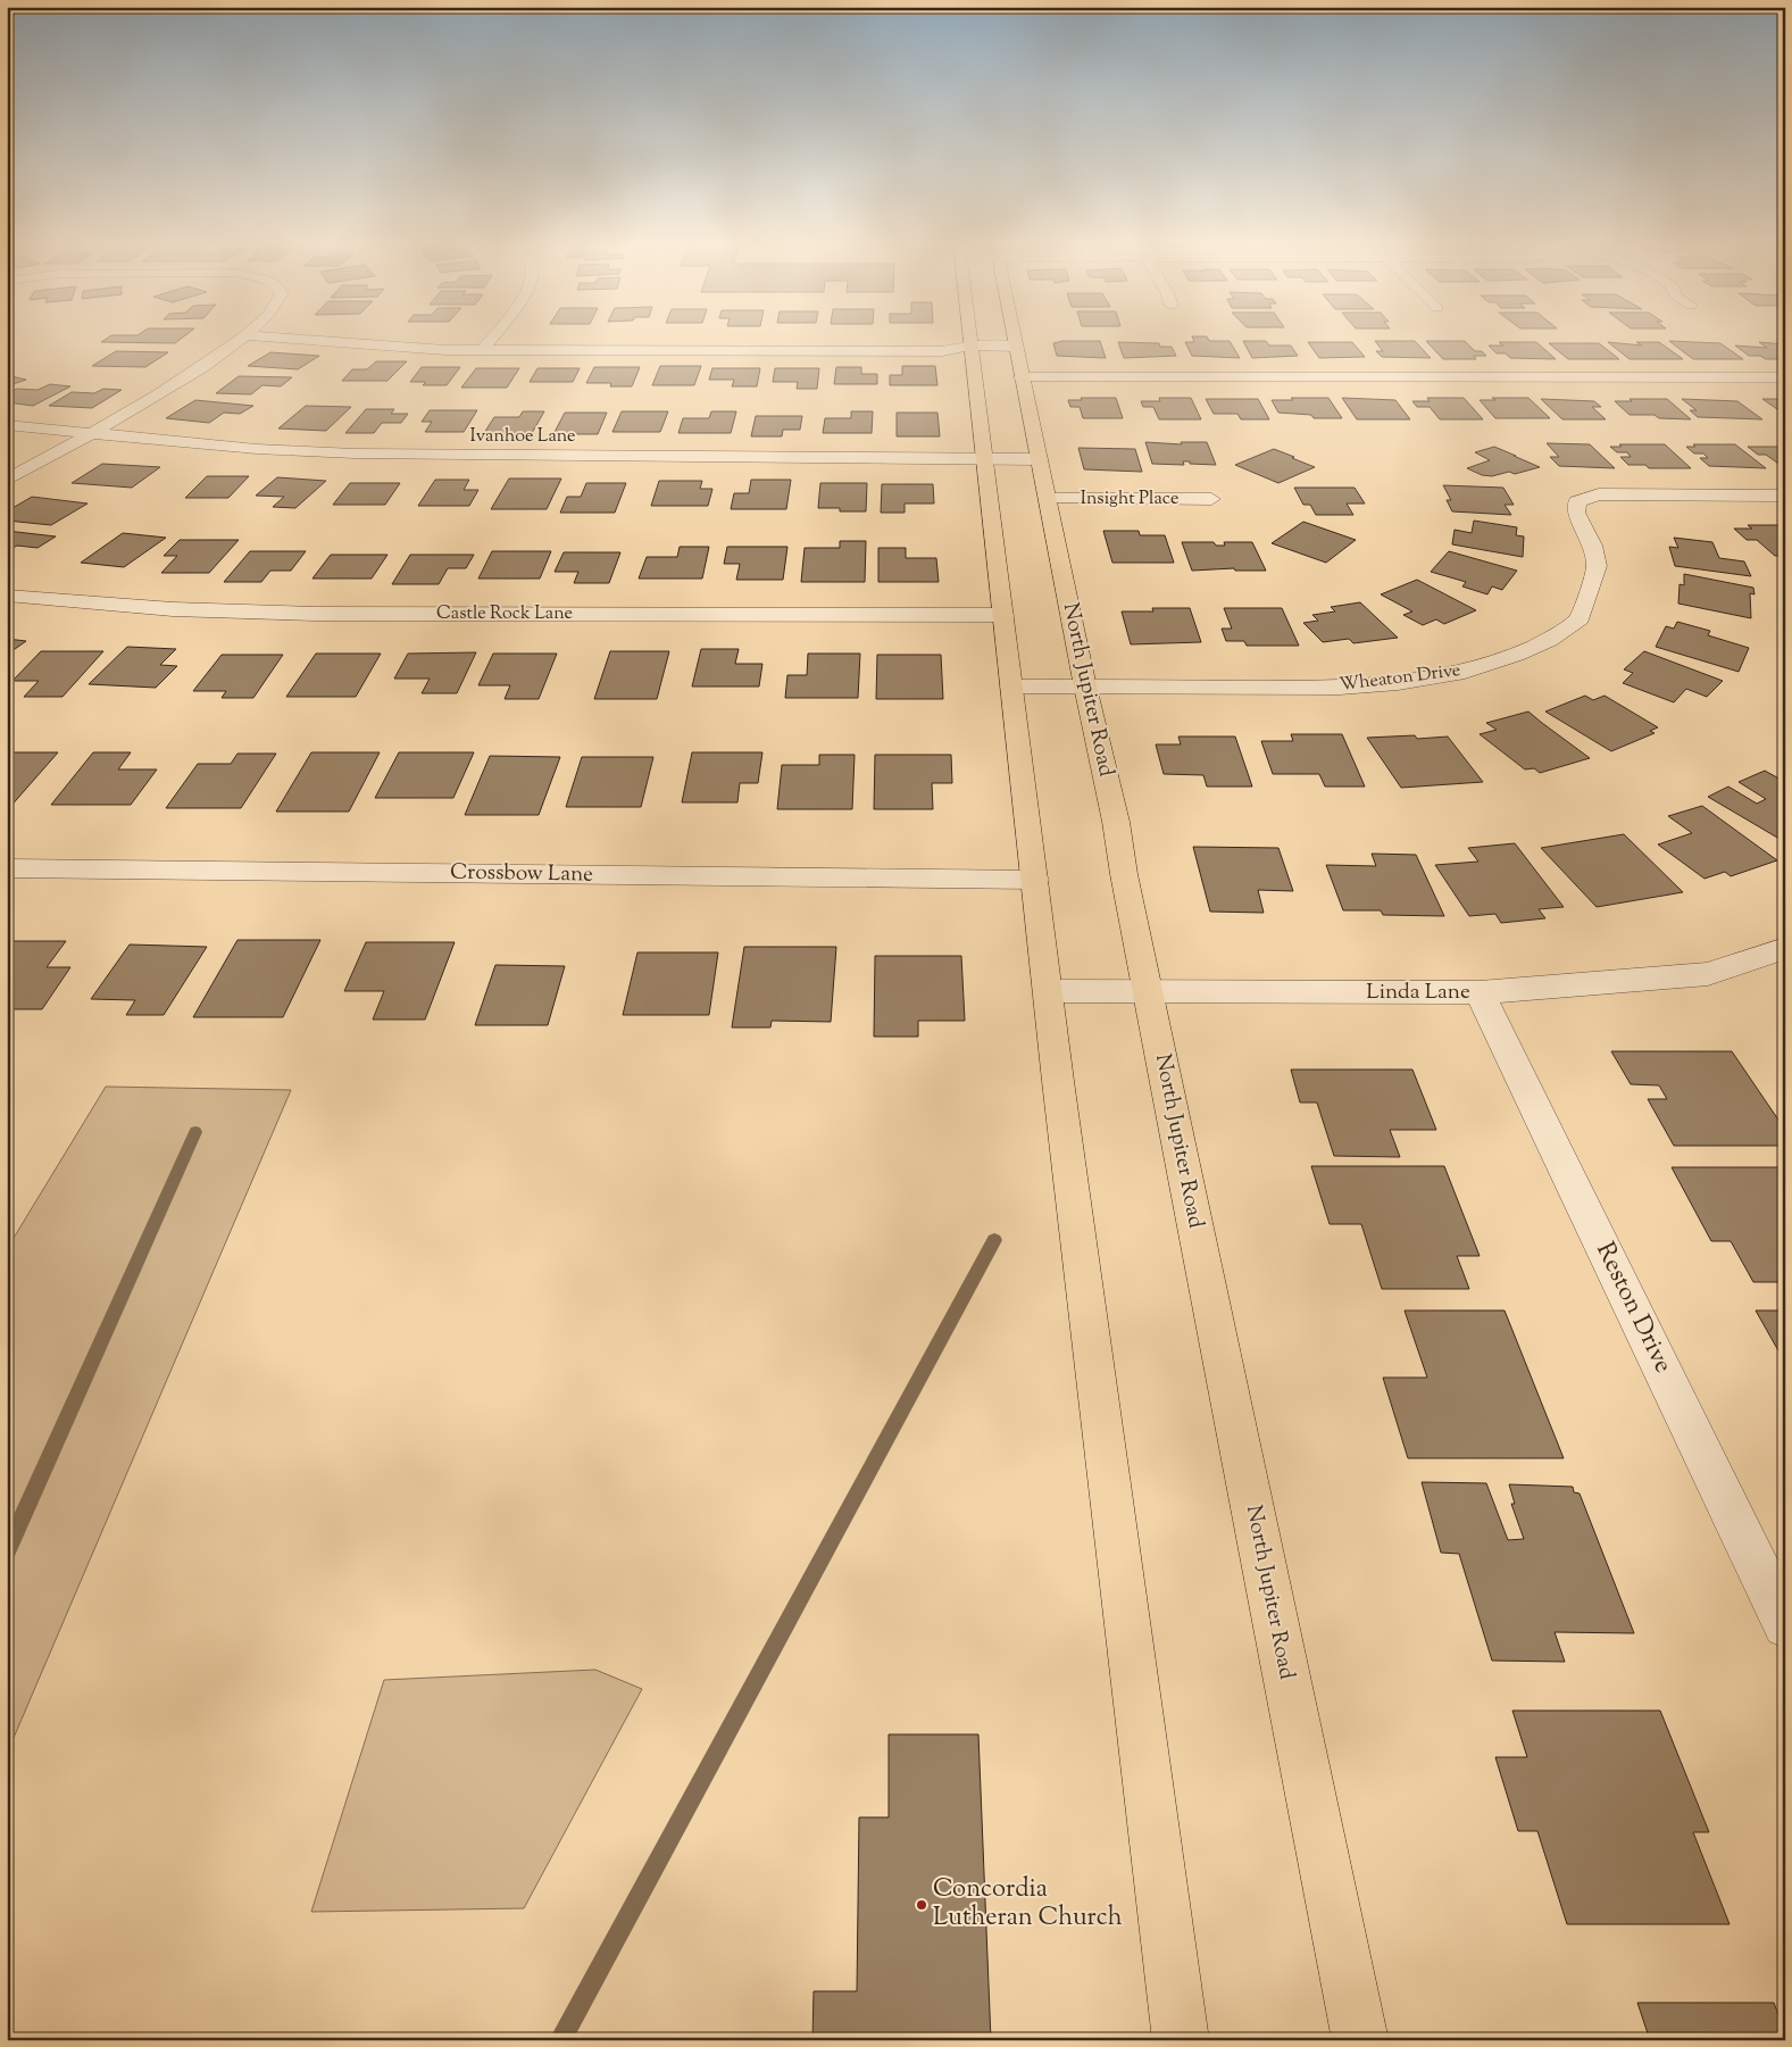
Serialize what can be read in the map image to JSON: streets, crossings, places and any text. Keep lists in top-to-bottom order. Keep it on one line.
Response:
{"streets":{"main road":["North Jupiter Road"],"street":["Ivanhoe Lane","Insight Place","Castle Rock Lane","Wheaton Drive","Crossbow Lane","Linda Lane","Reston Drive"]},"crossings":[["Ivanhoe Lane","North Jupiter Road"],["Insight Place","North Jupiter Road"],["Wheaton Drive","North Jupiter Road"],["North Jupiter Road","Linda Lane"],["Linda Lane","Reston Drive"]],"places":["Concordia Lutheran Church"]}
